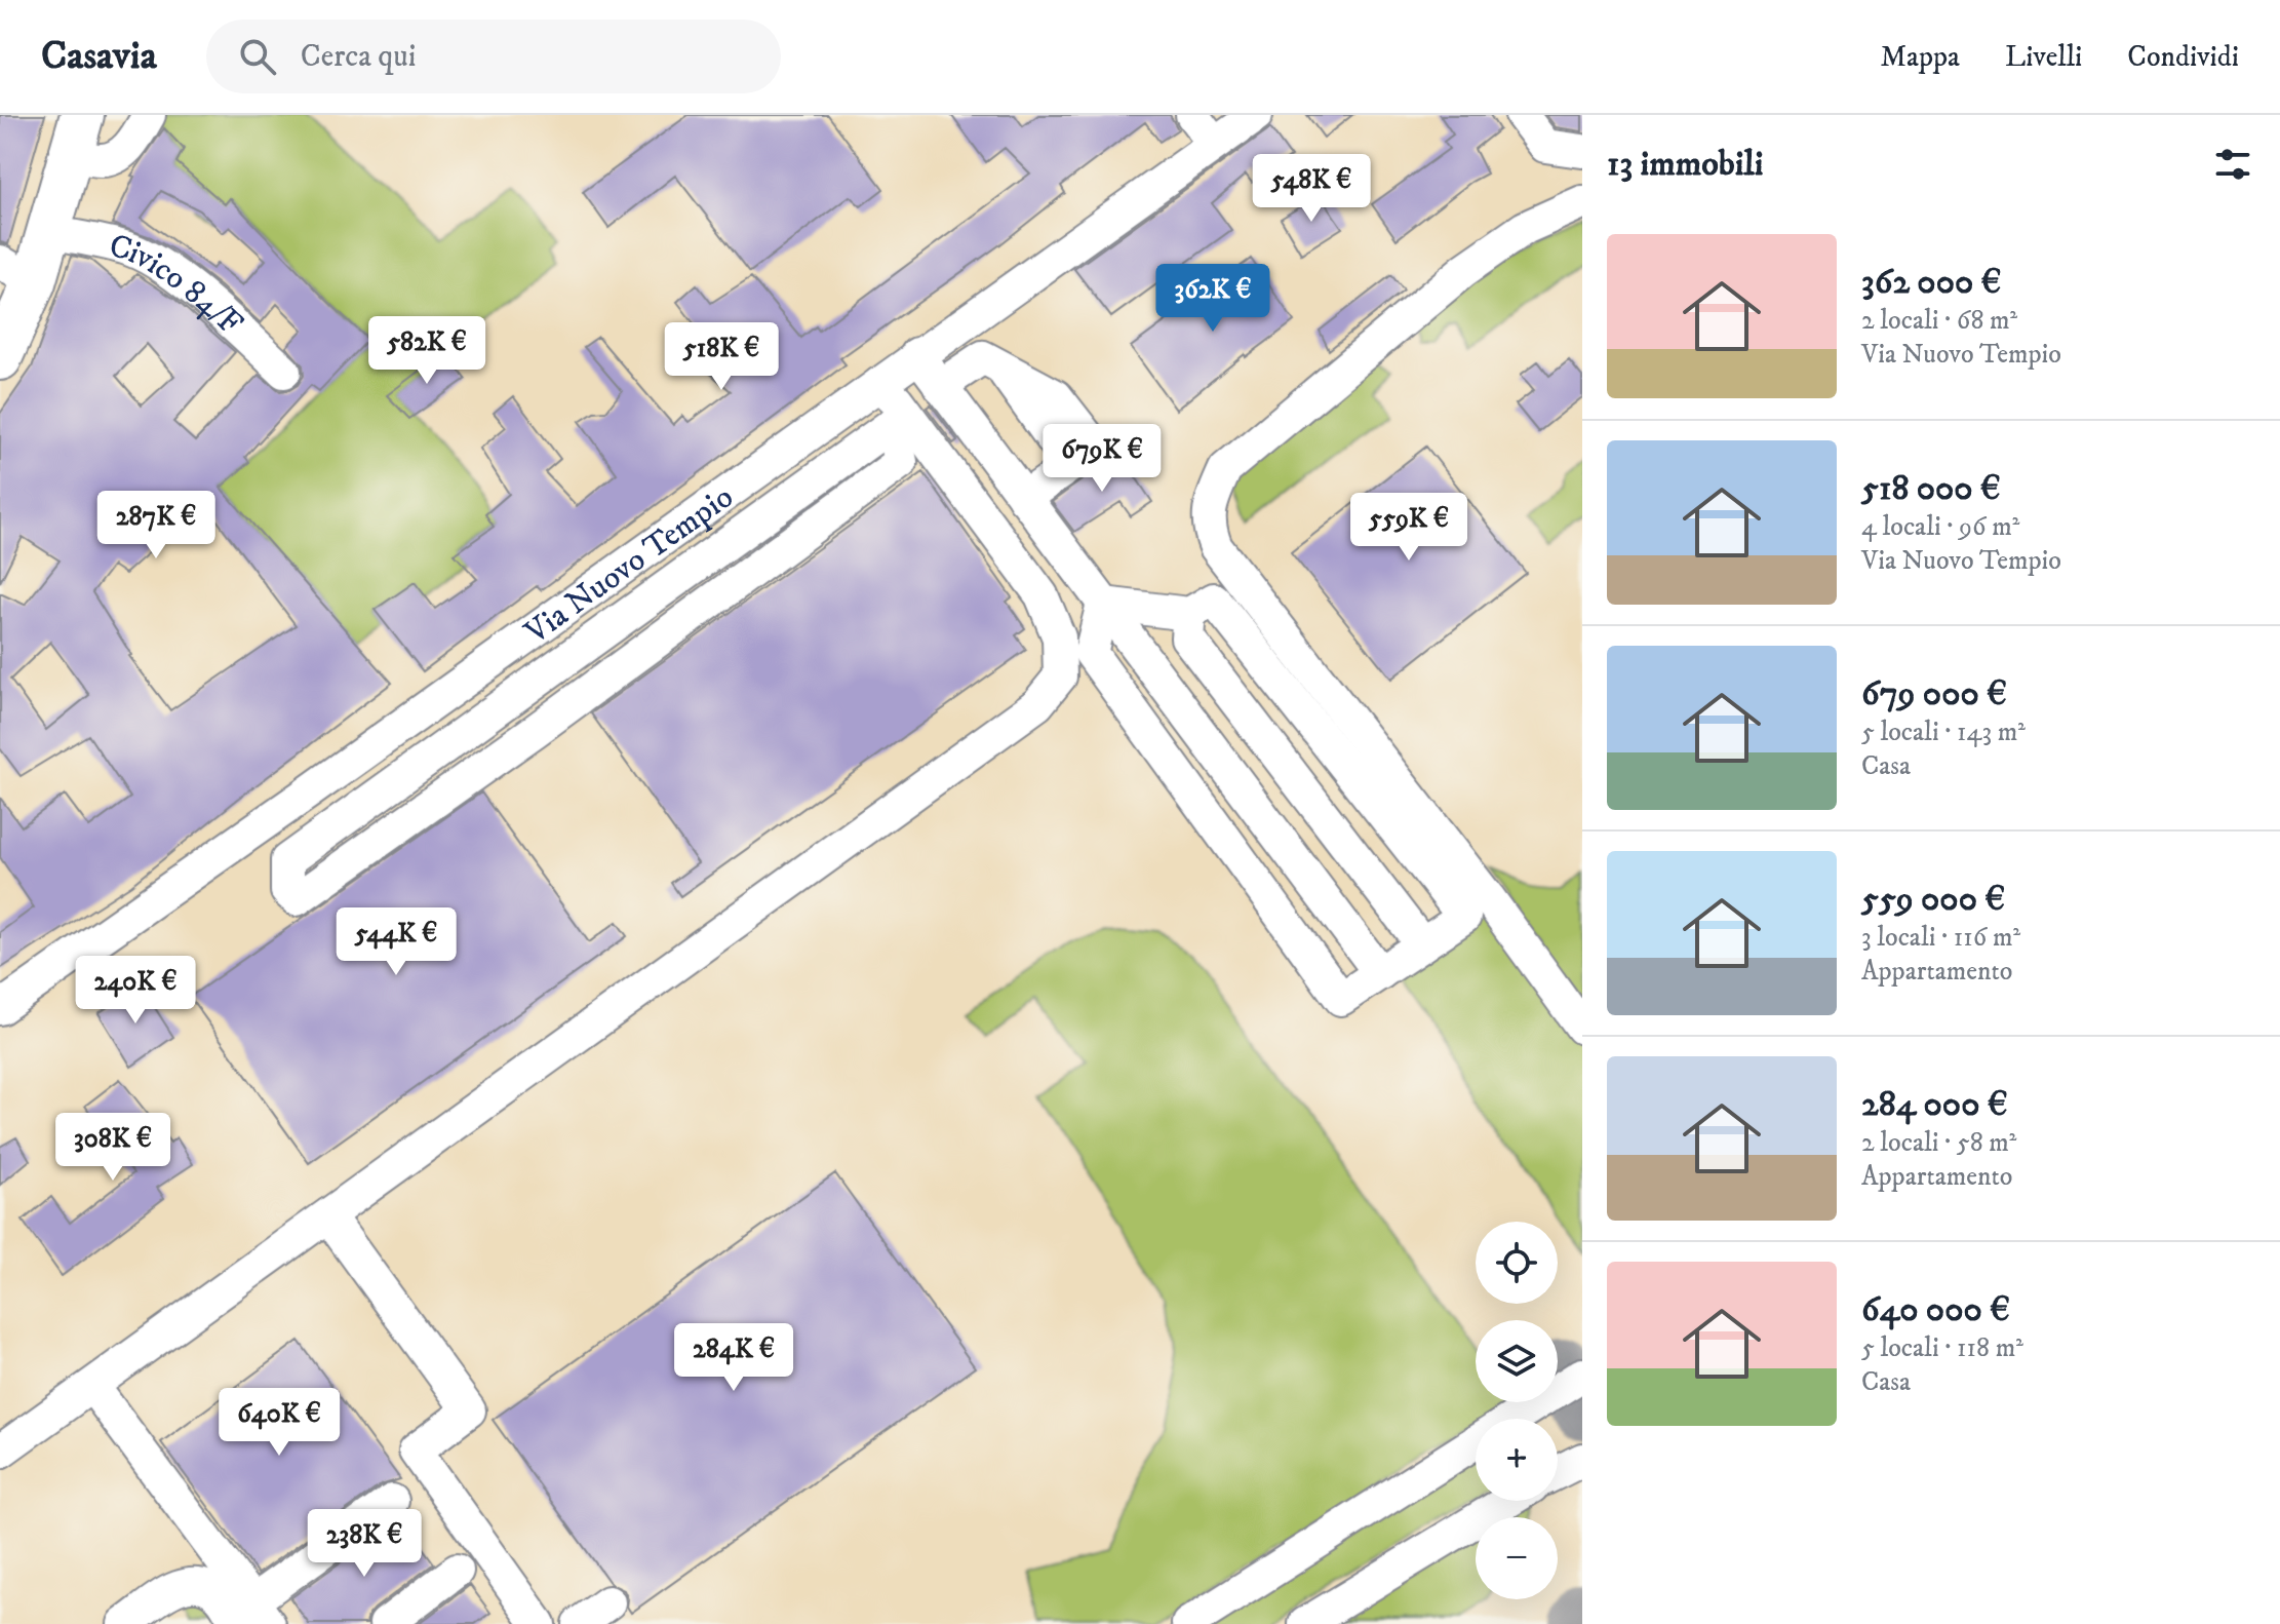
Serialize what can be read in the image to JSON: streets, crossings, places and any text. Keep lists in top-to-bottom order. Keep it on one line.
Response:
{"streets":{"street":["Civico 84/F","Via Nuovo Tempio"]},"page":{"header":"Casavia","search":"Cerca qui","nav":["Mappa","Livelli","Condividi"],"heading":"13 immobili","price":["548K €","362K €","582K €","518K €","679K €","287K €","559K €","544K €","240K €","308K €","284K €","640K €","238K €"],"list":[{"name":"362 000 €","note":"2 locali · 68 m² · Via Nuovo Tempio"},{"name":"518 000 €","note":"4 locali · 96 m² · Via Nuovo Tempio"},{"name":"679 000 €","note":"5 locali · 143 m² · Casa"},{"name":"559 000 €","note":"3 locali · 116 m² · Appartamento"},{"name":"284 000 €","note":"2 locali · 58 m² · Appartamento"},{"name":"640 000 €","note":"5 locali · 118 m² · Casa"}],"map_buttons":["+","−"]}}
